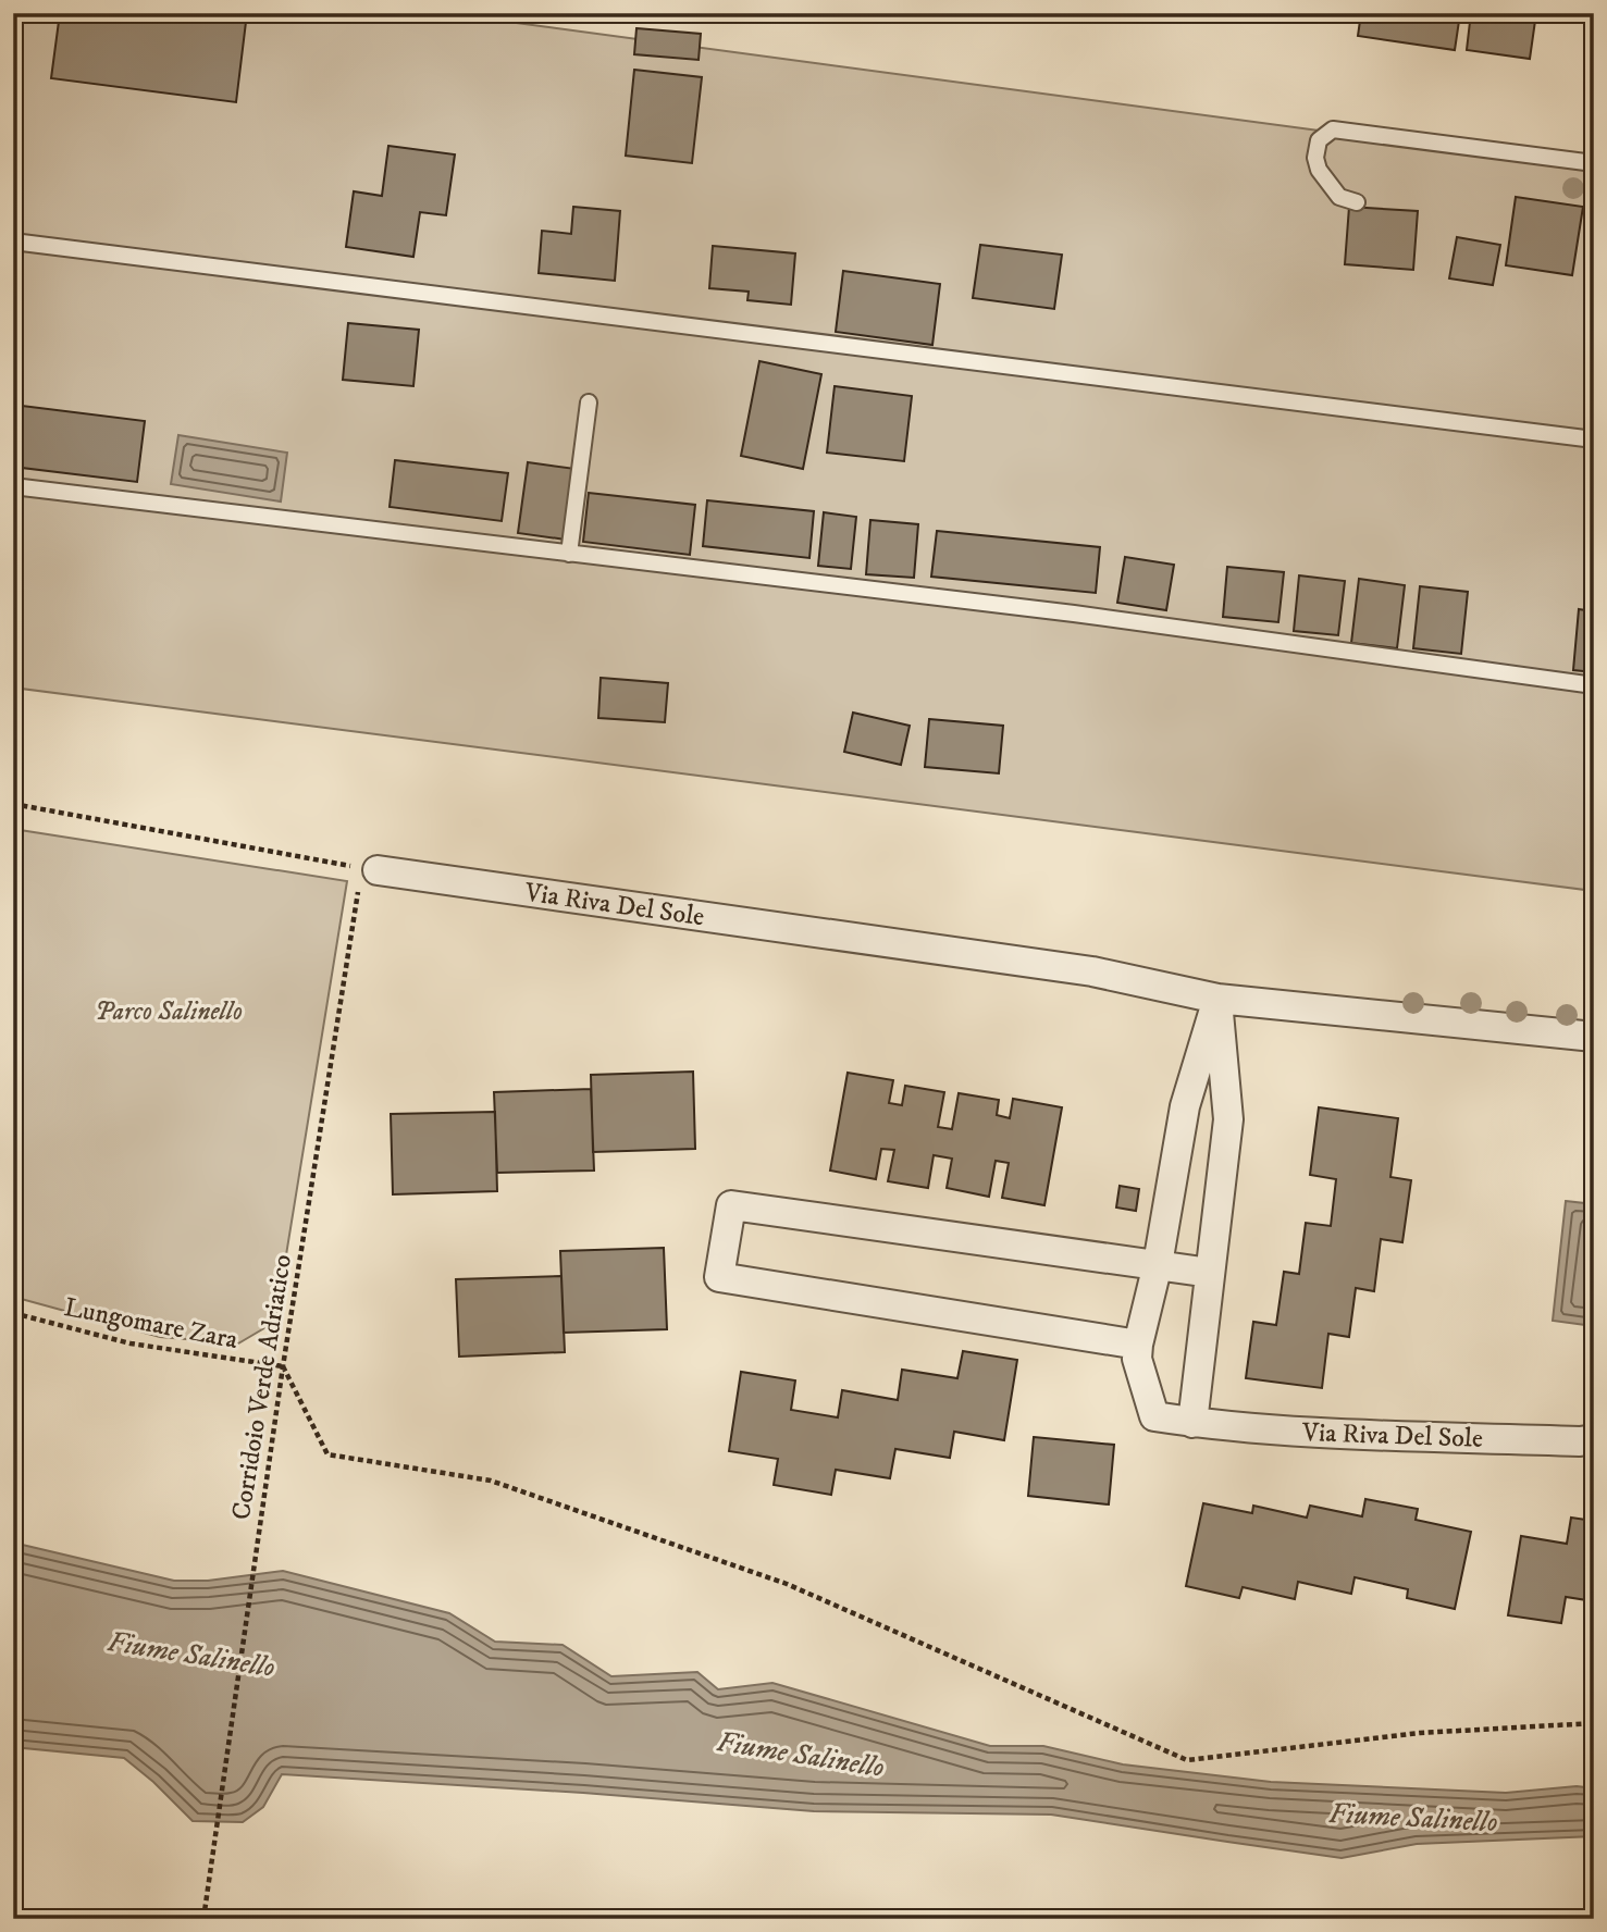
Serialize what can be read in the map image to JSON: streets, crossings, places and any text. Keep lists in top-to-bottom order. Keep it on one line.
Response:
{"streets":{"street":["Via Riva Del Sole"],"path":["Lungomare Zara","Corridoio Verde Adriatico"]},"crossings":[["Via Riva Del Sole","Corridoio Verde Adriatico"],["Lungomare Zara","Corridoio Verde Adriatico"]],"water":["Fiume Salinello"],"parks":["Parco Salinello"]}
